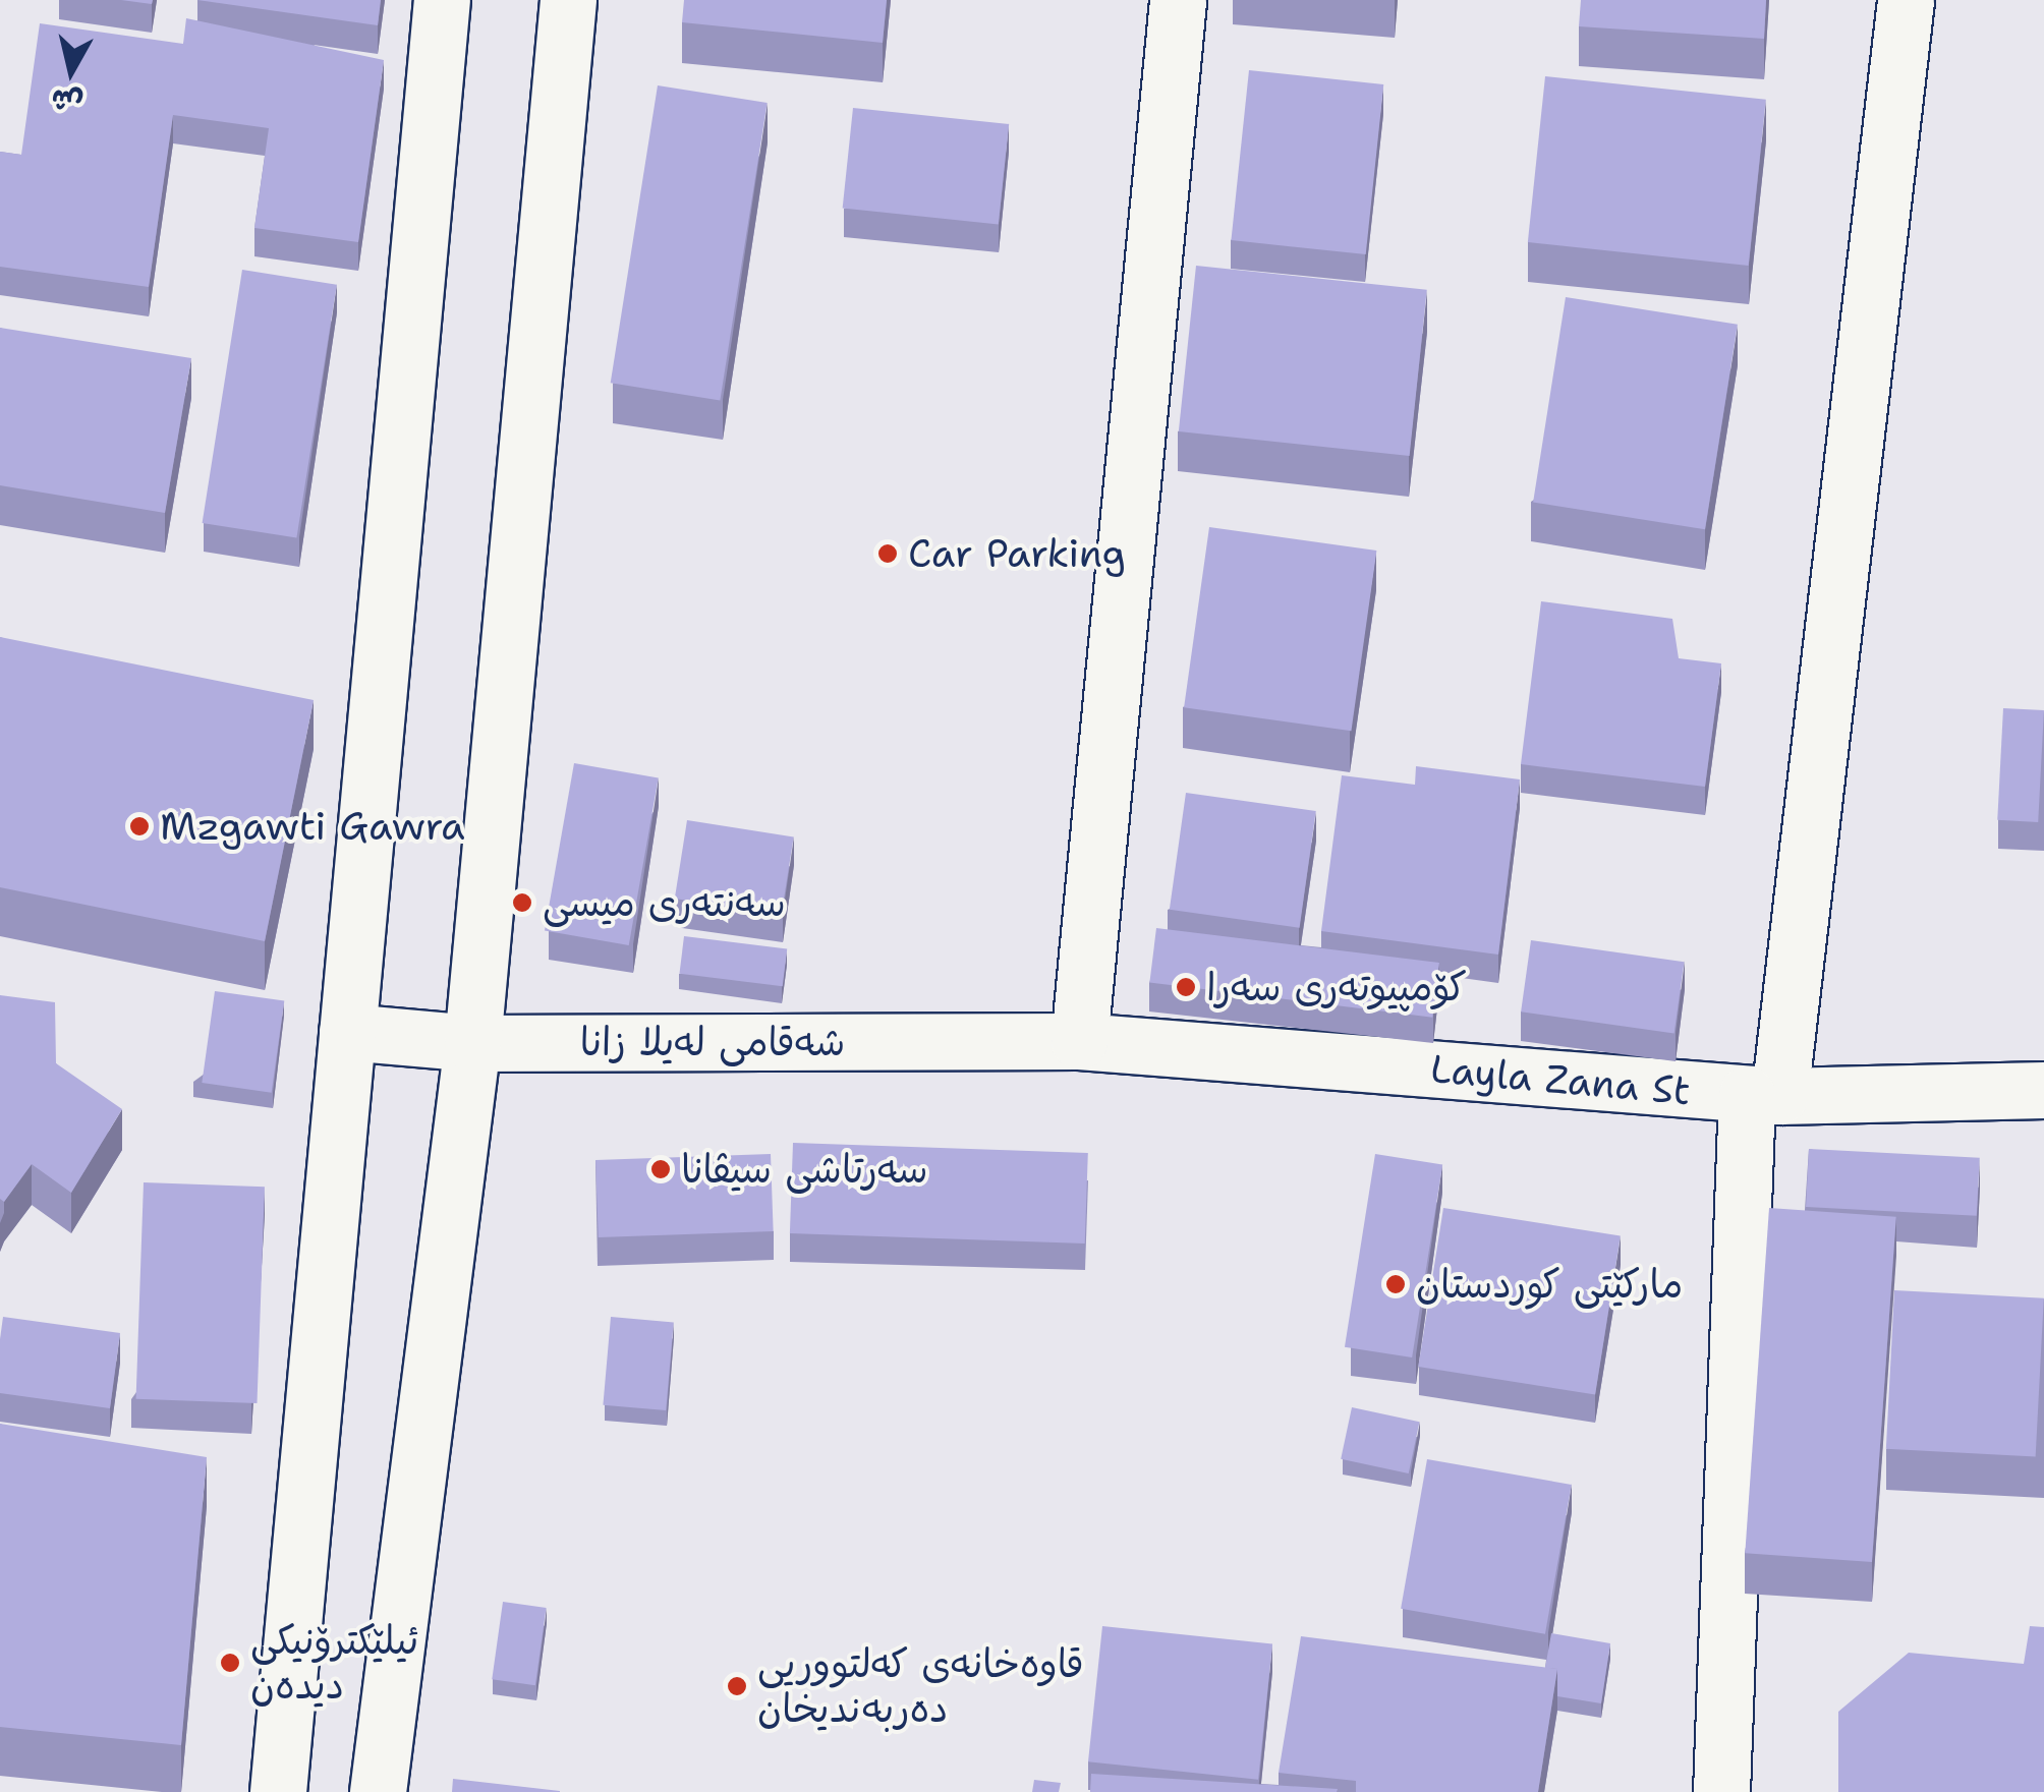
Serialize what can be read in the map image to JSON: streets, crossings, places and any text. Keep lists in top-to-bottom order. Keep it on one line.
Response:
{"streets":{"main road":["شەقامی لەیلا زانا","Layla Zana St"]},"crossings":[["شەقامی لەیلا زانا","Layla Zana St"]],"places":["Car Parking","Mzgawti Gawra","سەنتەری میسی","کۆمپیوتەری سەرا","سەرتاشی سیڤانا","مارکێتی کوردستان","ئیلێکترۆنیکی دیدەن","قاوەخانەی کەلتووریی دەربەندیخان"],"north":"bottom"}
